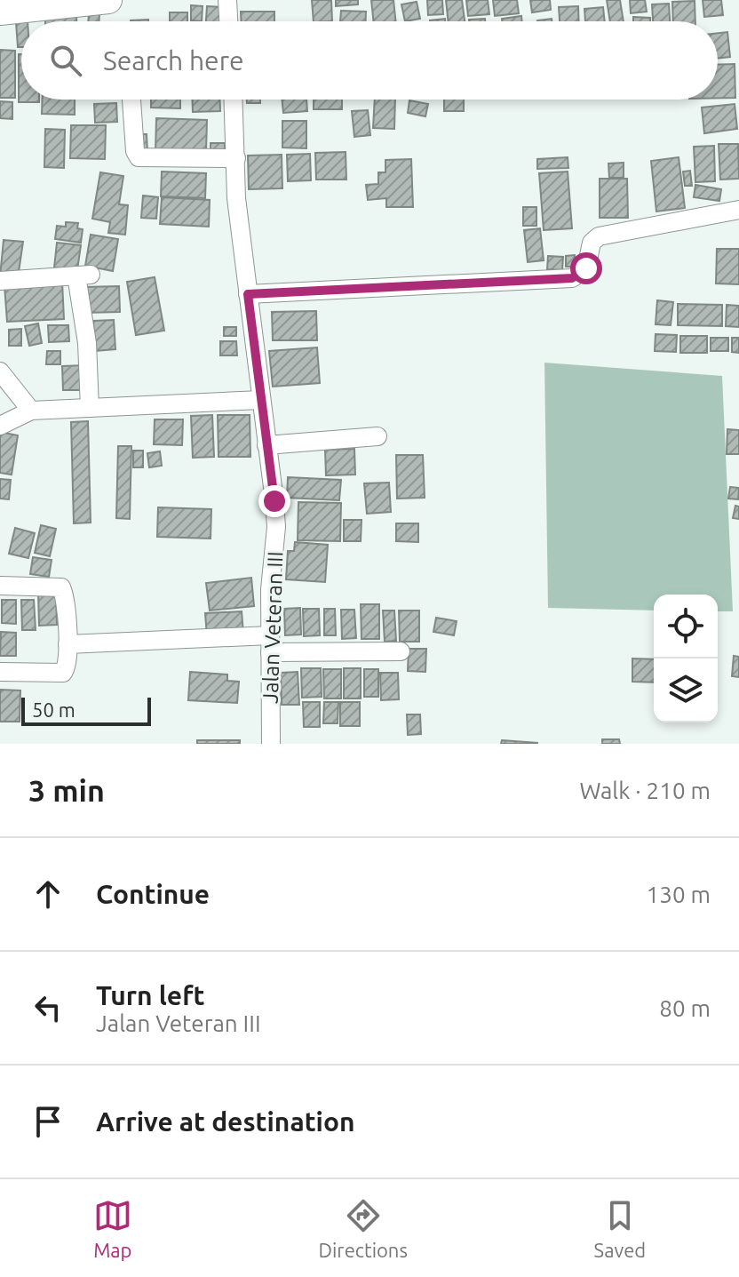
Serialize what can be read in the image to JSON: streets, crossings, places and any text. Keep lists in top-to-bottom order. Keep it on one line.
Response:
{"streets":{"street":["Jalan Veteran III"]},"scale_bar":"50 m","page":{"search":"Search here","scale":"50 m","heading":["3 min","Walk · 210 m"],"list":[["Continue","130 m"],["Turn left","Jalan Veteran III","80 m"],"Arrive at destination"],"nav":["Map","Directions","Saved"]}}
